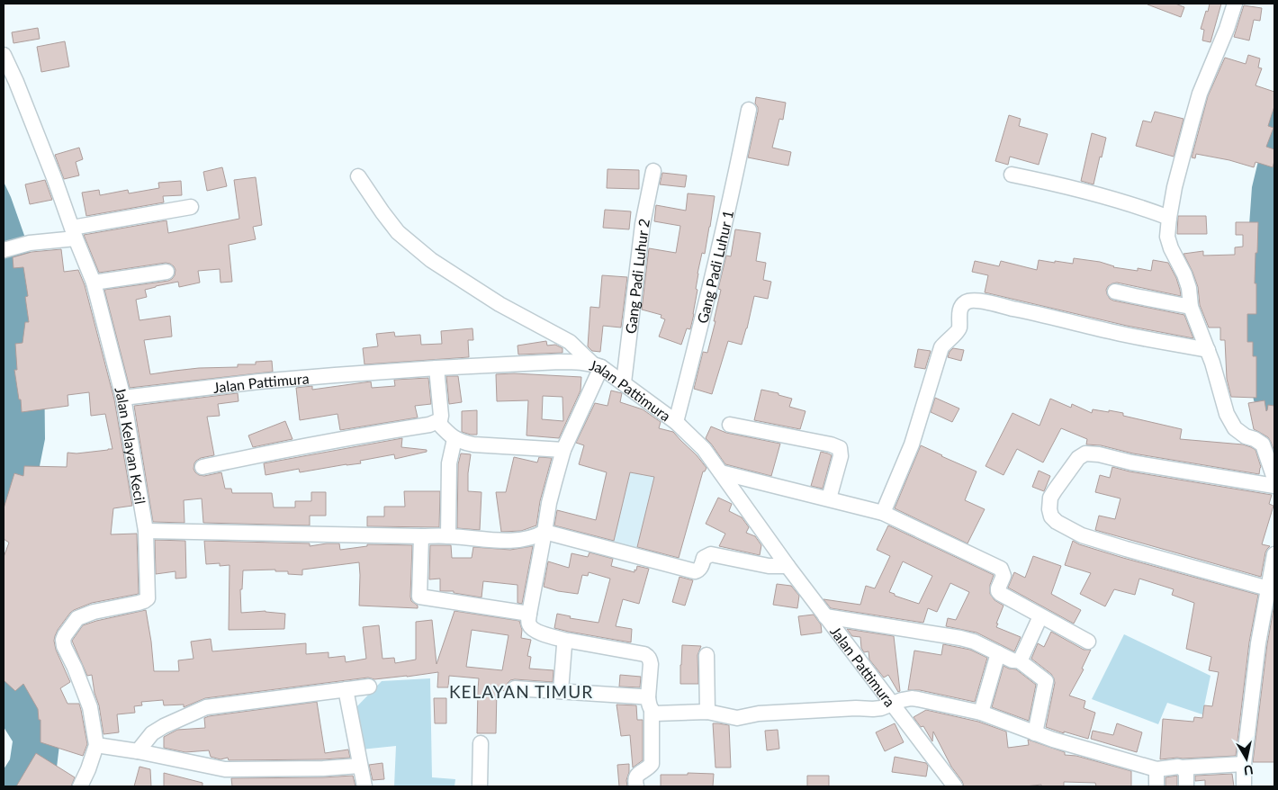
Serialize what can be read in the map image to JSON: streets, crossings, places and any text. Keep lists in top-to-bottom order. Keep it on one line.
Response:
{"streets":{"street":["Gang Padi Luhur 1","Gang Padi Luhur 2","Jalan Pattimura","Jalan Kelayan Kecil"]},"crossings":[["Gang Padi Luhur 1","Jalan Pattimura"],["Gang Padi Luhur 2","Jalan Pattimura"],["Jalan Pattimura","Jalan Kelayan Kecil"]],"districts":["KELAYAN TIMUR"],"north":"bottom"}
